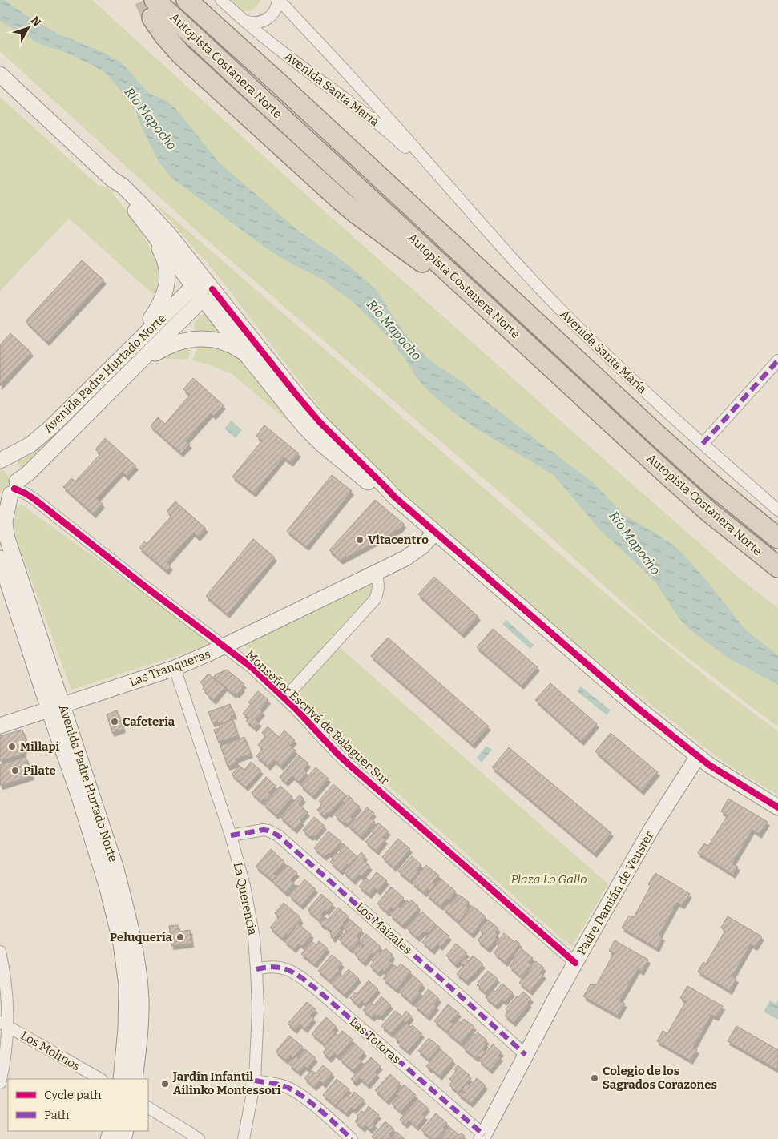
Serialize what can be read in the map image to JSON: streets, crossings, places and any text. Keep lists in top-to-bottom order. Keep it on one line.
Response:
{"streets":{"highway":["Autopista Costanera Norte"],"main road":["Avenida Padre Hurtado Norte","Las Tranqueras","Padre Damián de Veuster"],"street":["Avenida Santa María","Monseñor Escrivá de Balaguer Sur","La Querencia","Los Maizales","Las Totoras","Los Molinos"]},"crossings":[["Avenida Padre Hurtado Norte","Las Tranqueras"],["Avenida Padre Hurtado Norte","Monseñor Escrivá de Balaguer Sur"],["Las Tranqueras","Monseñor Escrivá de Balaguer Sur"],["Las Tranqueras","La Querencia"],["Monseñor Escrivá de Balaguer Sur","Padre Damián de Veuster"],["Padre Damián de Veuster","Los Maizales"],["Padre Damián de Veuster","Las Totoras"],["La Querencia","Los Maizales"],["La Querencia","Las Totoras"]],"water":["Río Mapocho"],"parks":["Plaza Lo Gallo"],"places":["Vitacentro","Cafeteria","Millapi","Pilate","Peluquería","Colegio de los Sagrados Corazones","Jardin Infantil Ailinko Montessori"],"legend":["Cycle path","Path"],"north":"top right"}
